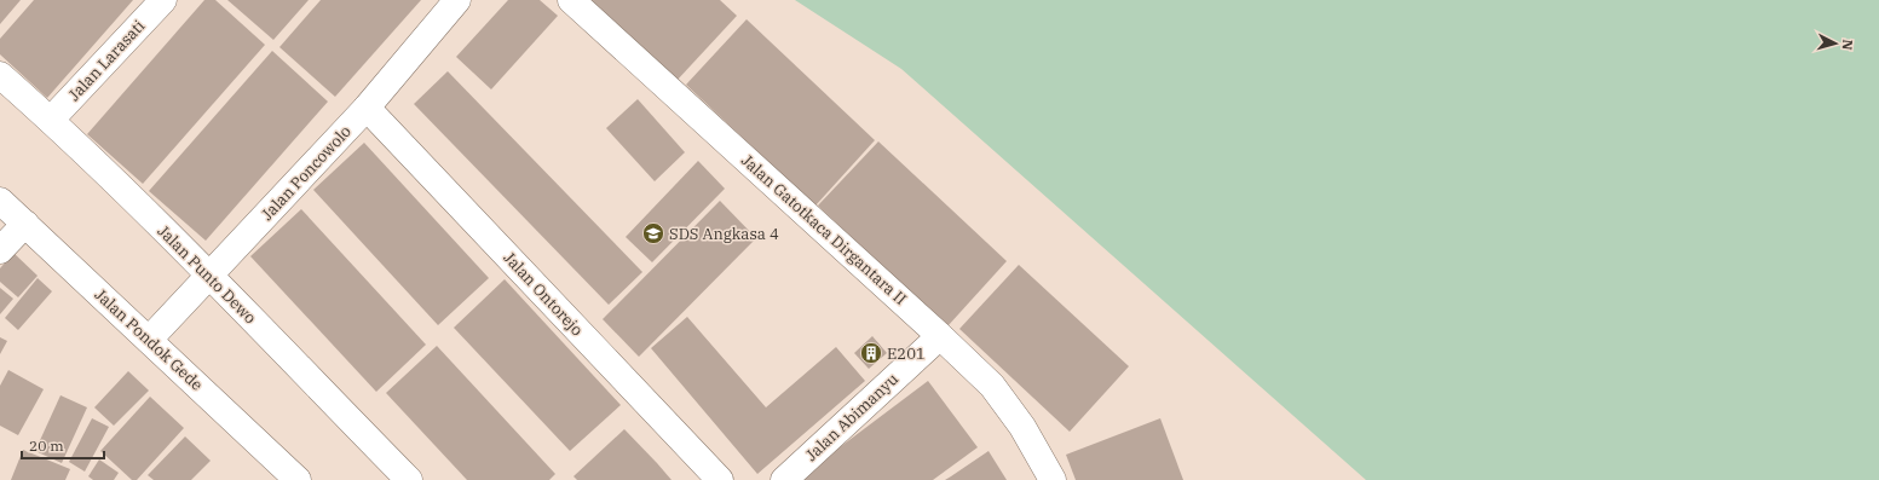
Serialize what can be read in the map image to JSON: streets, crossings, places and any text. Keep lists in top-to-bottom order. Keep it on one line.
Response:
{"streets":{"street":["Jalan Larasati","Jalan Poncowolo","Jalan Gatotkaca Dirgantara II","Jalan Punto Dewo","Jalan Ontorejo","Jalan Pondok Gede","Jalan Abimanyu"]},"crossings":[["Jalan Larasati","Jalan Punto Dewo"],["Jalan Poncowolo","Jalan Punto Dewo"],["Jalan Poncowolo","Jalan Ontorejo"],["Jalan Poncowolo","Jalan Pondok Gede"],["Jalan Gatotkaca Dirgantara II","Jalan Abimanyu"]],"places":{"school or university":["SDS Angkasa 4"],"building":["E201"]},"scale_bar":"20 m","north":"right"}
